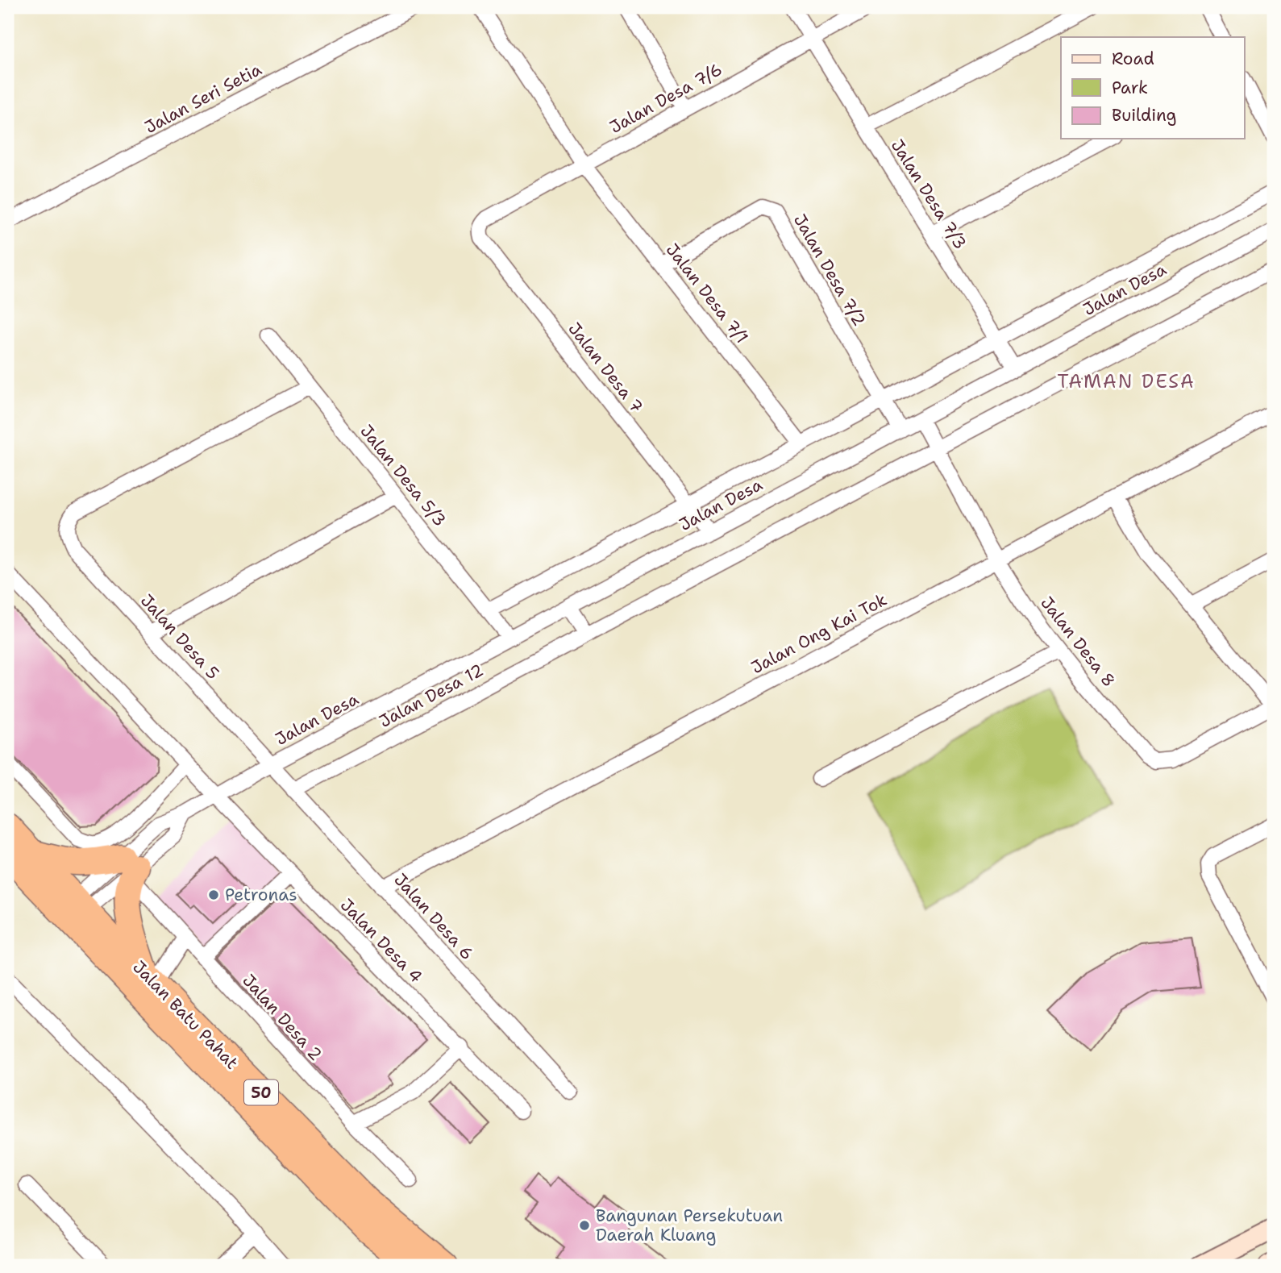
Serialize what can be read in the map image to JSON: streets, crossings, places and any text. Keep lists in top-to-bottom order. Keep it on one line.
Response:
{"streets":{"highway":["Jalan Batu Pahat","50"],"street":["Jalan Seri Setia","Jalan Desa 7/6","Jalan Desa 7/3","Jalan Desa 7/2","Jalan Desa","Jalan Desa 7/1","Jalan Desa 7","Jalan Desa 5/3","Jalan Ong Kai Tok","Jalan Desa 5","Jalan Desa 8","Jalan Desa 12","Jalan Desa 6","Jalan Desa 4","Jalan Desa 2"]},"crossings":[["Jalan Desa 7/6","Jalan Desa 7/3"],["Jalan Desa 7/6","Jalan Desa 7/1"],["Jalan Desa 7/6","Jalan Desa 7"],["Jalan Desa 7/3","Jalan Desa"],["Jalan Desa 7/2","Jalan Desa"],["Jalan Desa 7/2","Jalan Desa 7/1"],["Jalan Desa","Jalan Desa 7/1"],["Jalan Desa","Jalan Desa 7"],["Jalan Desa","Jalan Desa 5/3"],["Jalan Desa","Jalan Desa 5"],["Jalan Desa","Jalan Desa 8"],["Jalan Desa","Jalan Desa 6"],["Jalan Desa","Jalan Desa 4"],["Jalan Desa","Jalan Batu Pahat"],["Jalan Desa","Jalan Desa 2"],["Jalan Desa 5/3","Jalan Desa 5"],["Jalan Ong Kai Tok","Jalan Desa 8"],["Jalan Ong Kai Tok","Jalan Desa 6"],["Jalan Desa 5","Jalan Desa 6"],["Jalan Desa 12","Jalan Desa 6"]],"districts":["TAMAN DESA"],"places":["Petronas","Bangunan Persekutuan Daerah Kluang"],"legend":["Road","Park","Building"]}
